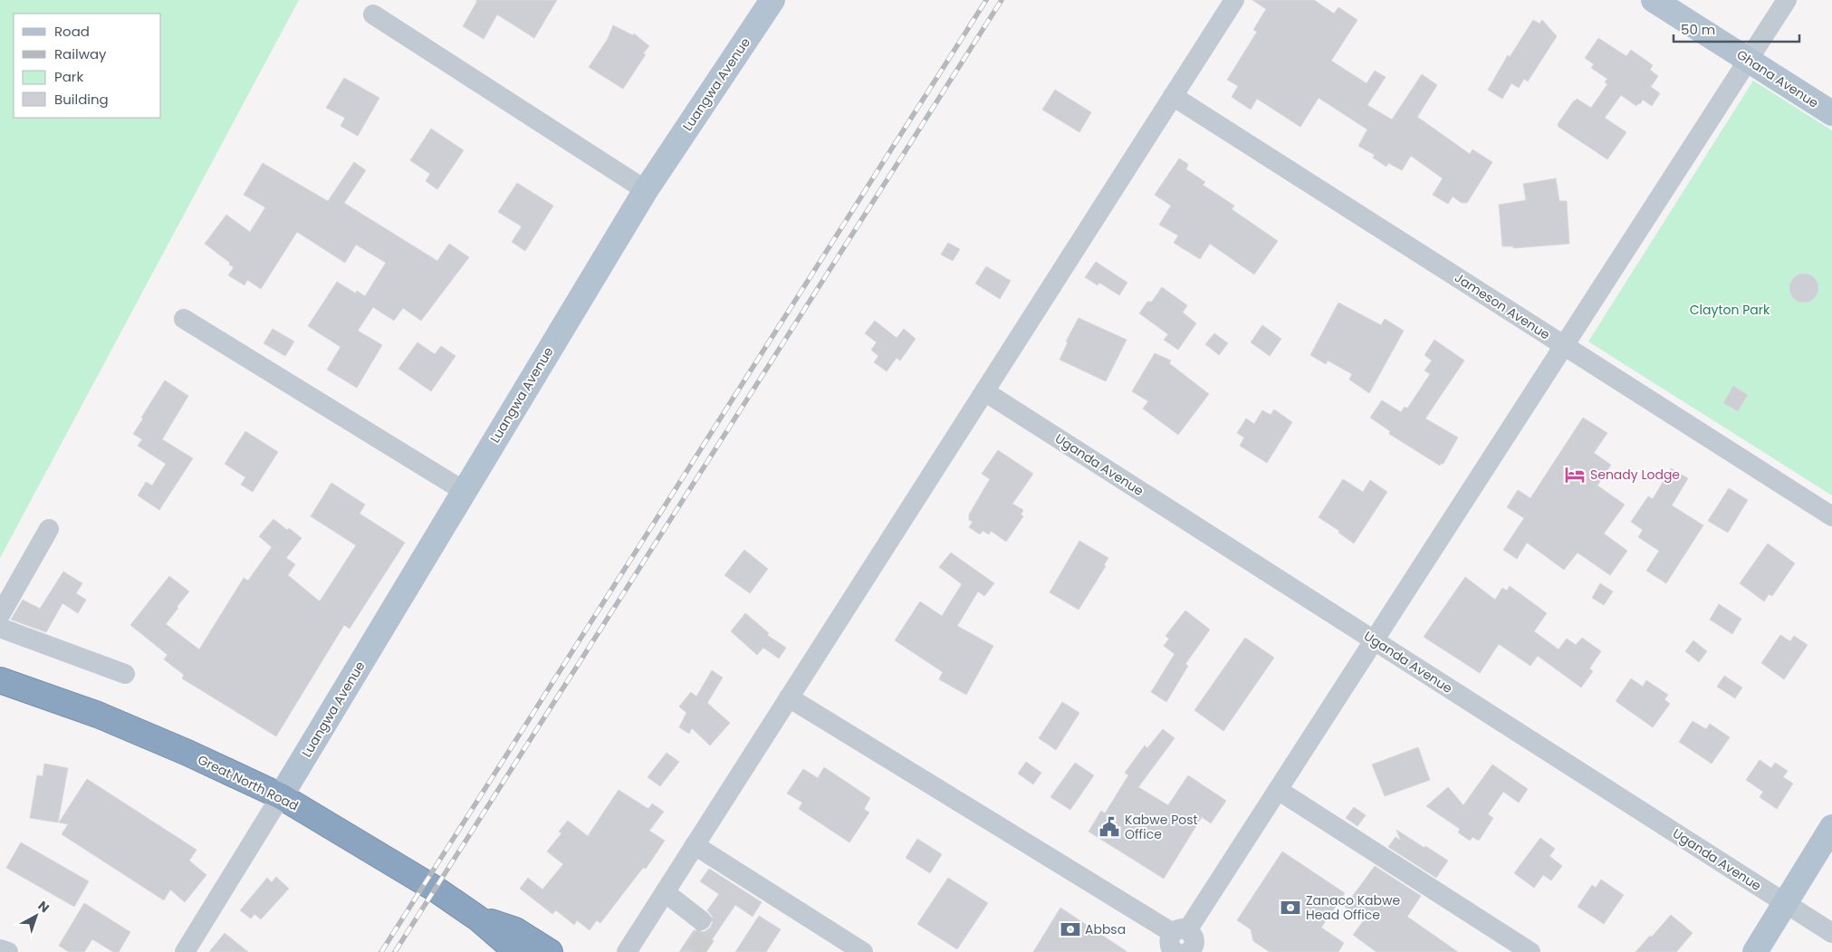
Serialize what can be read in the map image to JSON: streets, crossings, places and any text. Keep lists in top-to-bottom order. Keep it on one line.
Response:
{"streets":{"highway":["Great North Road"],"main road":["Ghana Avenue","Luangwa Avenue"],"street":["Jameson Avenue","Uganda Avenue"]},"crossings":[["Luangwa Avenue","Great North Road"]],"parks":["Clayton Park"],"places":{"hotel":["Senady Lodge"],"public building":["Kabwe Post Office"],"bank":["Zanaco Kabwe Head Office","Abbsa"]},"legend":["Road","Railway","Park","Building"],"scale_bar":"50 m","north":"top right"}
